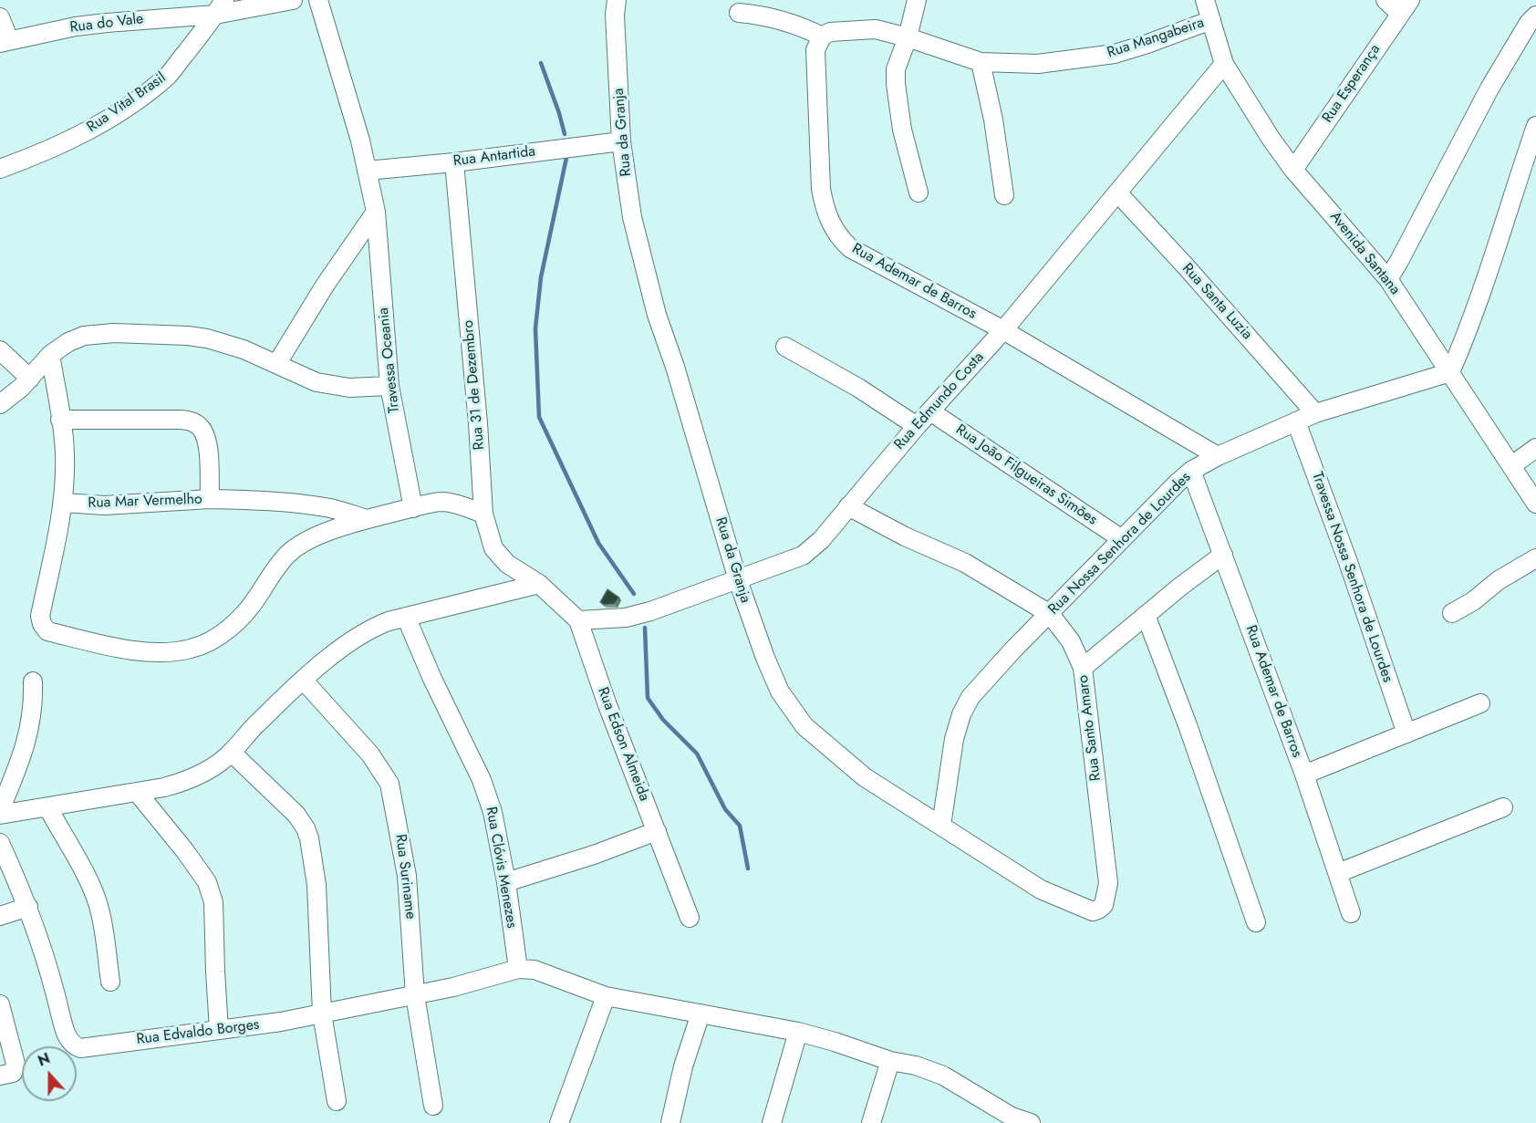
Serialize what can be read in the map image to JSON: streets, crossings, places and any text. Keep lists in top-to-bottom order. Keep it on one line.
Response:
{"streets":{"street":["Rua do Vale","Rua Mangabeira","Rua Esperança","Rua Vital Brasil","Rua da Granja","Rua Antartida","Avenida Santana","Rua Ademar de Barros","Rua Santa Luzia","Travessa Oceania","Rua 31 de Dezembro","Rua Edmundo Costa","Rua João Filgueiras Simões","Rua Mar Vermelho","Rua Nossa Senhora de Lourdes","Travessa Nossa Senhora de Lourdes","Rua Santo Amaro","Rua Edson Almeida","Rua Clóvis Menezes","Rua Suriname","Rua Edvaldo Borges"]},"crossings":[["Rua do Vale","Rua Vital Brasil"],["Rua Mangabeira","Avenida Santana"],["Rua Esperança","Avenida Santana"],["Rua da Granja","Rua Antartida"],["Rua da Granja","Rua Edmundo Costa"],["Rua da Granja","Rua Nossa Senhora de Lourdes"],["Rua da Granja","Rua Santo Amaro"],["Rua Antartida","Rua 31 de Dezembro"],["Avenida Santana","Rua Edmundo Costa"],["Avenida Santana","Rua Nossa Senhora de Lourdes"],["Rua Ademar de Barros","Rua Edmundo Costa"],["Rua Ademar de Barros","Rua Nossa Senhora de Lourdes"],["Rua Santa Luzia","Rua Edmundo Costa"],["Rua Santa Luzia","Rua Nossa Senhora de Lourdes"],["Rua 31 de Dezembro","Rua Edson Almeida"],["Rua Edmundo Costa","Rua João Filgueiras Simões"],["Rua Edmundo Costa","Rua Santo Amaro"],["Rua Edmundo Costa","Rua Edson Almeida"],["Rua João Filgueiras Simões","Rua Nossa Senhora de Lourdes"],["Rua Nossa Senhora de Lourdes","Travessa Nossa Senhora de Lourdes"],["Rua Nossa Senhora de Lourdes","Rua Santo Amaro"],["Rua Clóvis Menezes","Rua Edvaldo Borges"],["Rua Suriname","Rua Edvaldo Borges"]],"north":"top"}
